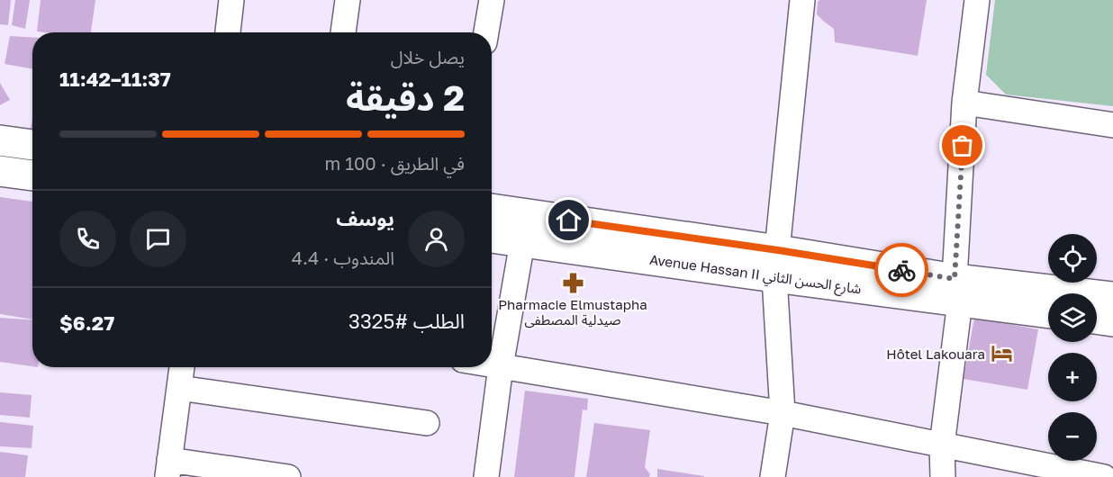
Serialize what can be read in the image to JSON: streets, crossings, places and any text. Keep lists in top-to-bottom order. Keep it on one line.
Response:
{"streets":{"street":["Avenue Hassan II شارع الحسن الثاني"]},"places":{"pharmacy":["Pharmacie Elmustapha صيدلية المصطفى"],"hotel":["Hôtel Lakouara"]},"page":{"heading":["2 دقيقة","يصل خلال","11:37–11:42"],"panel":["يوسف","المندوب · 4.4","الطلب #3325","$6.27"],"bar":"في الطريق · 100 m","map_buttons":["+","−"]}}
